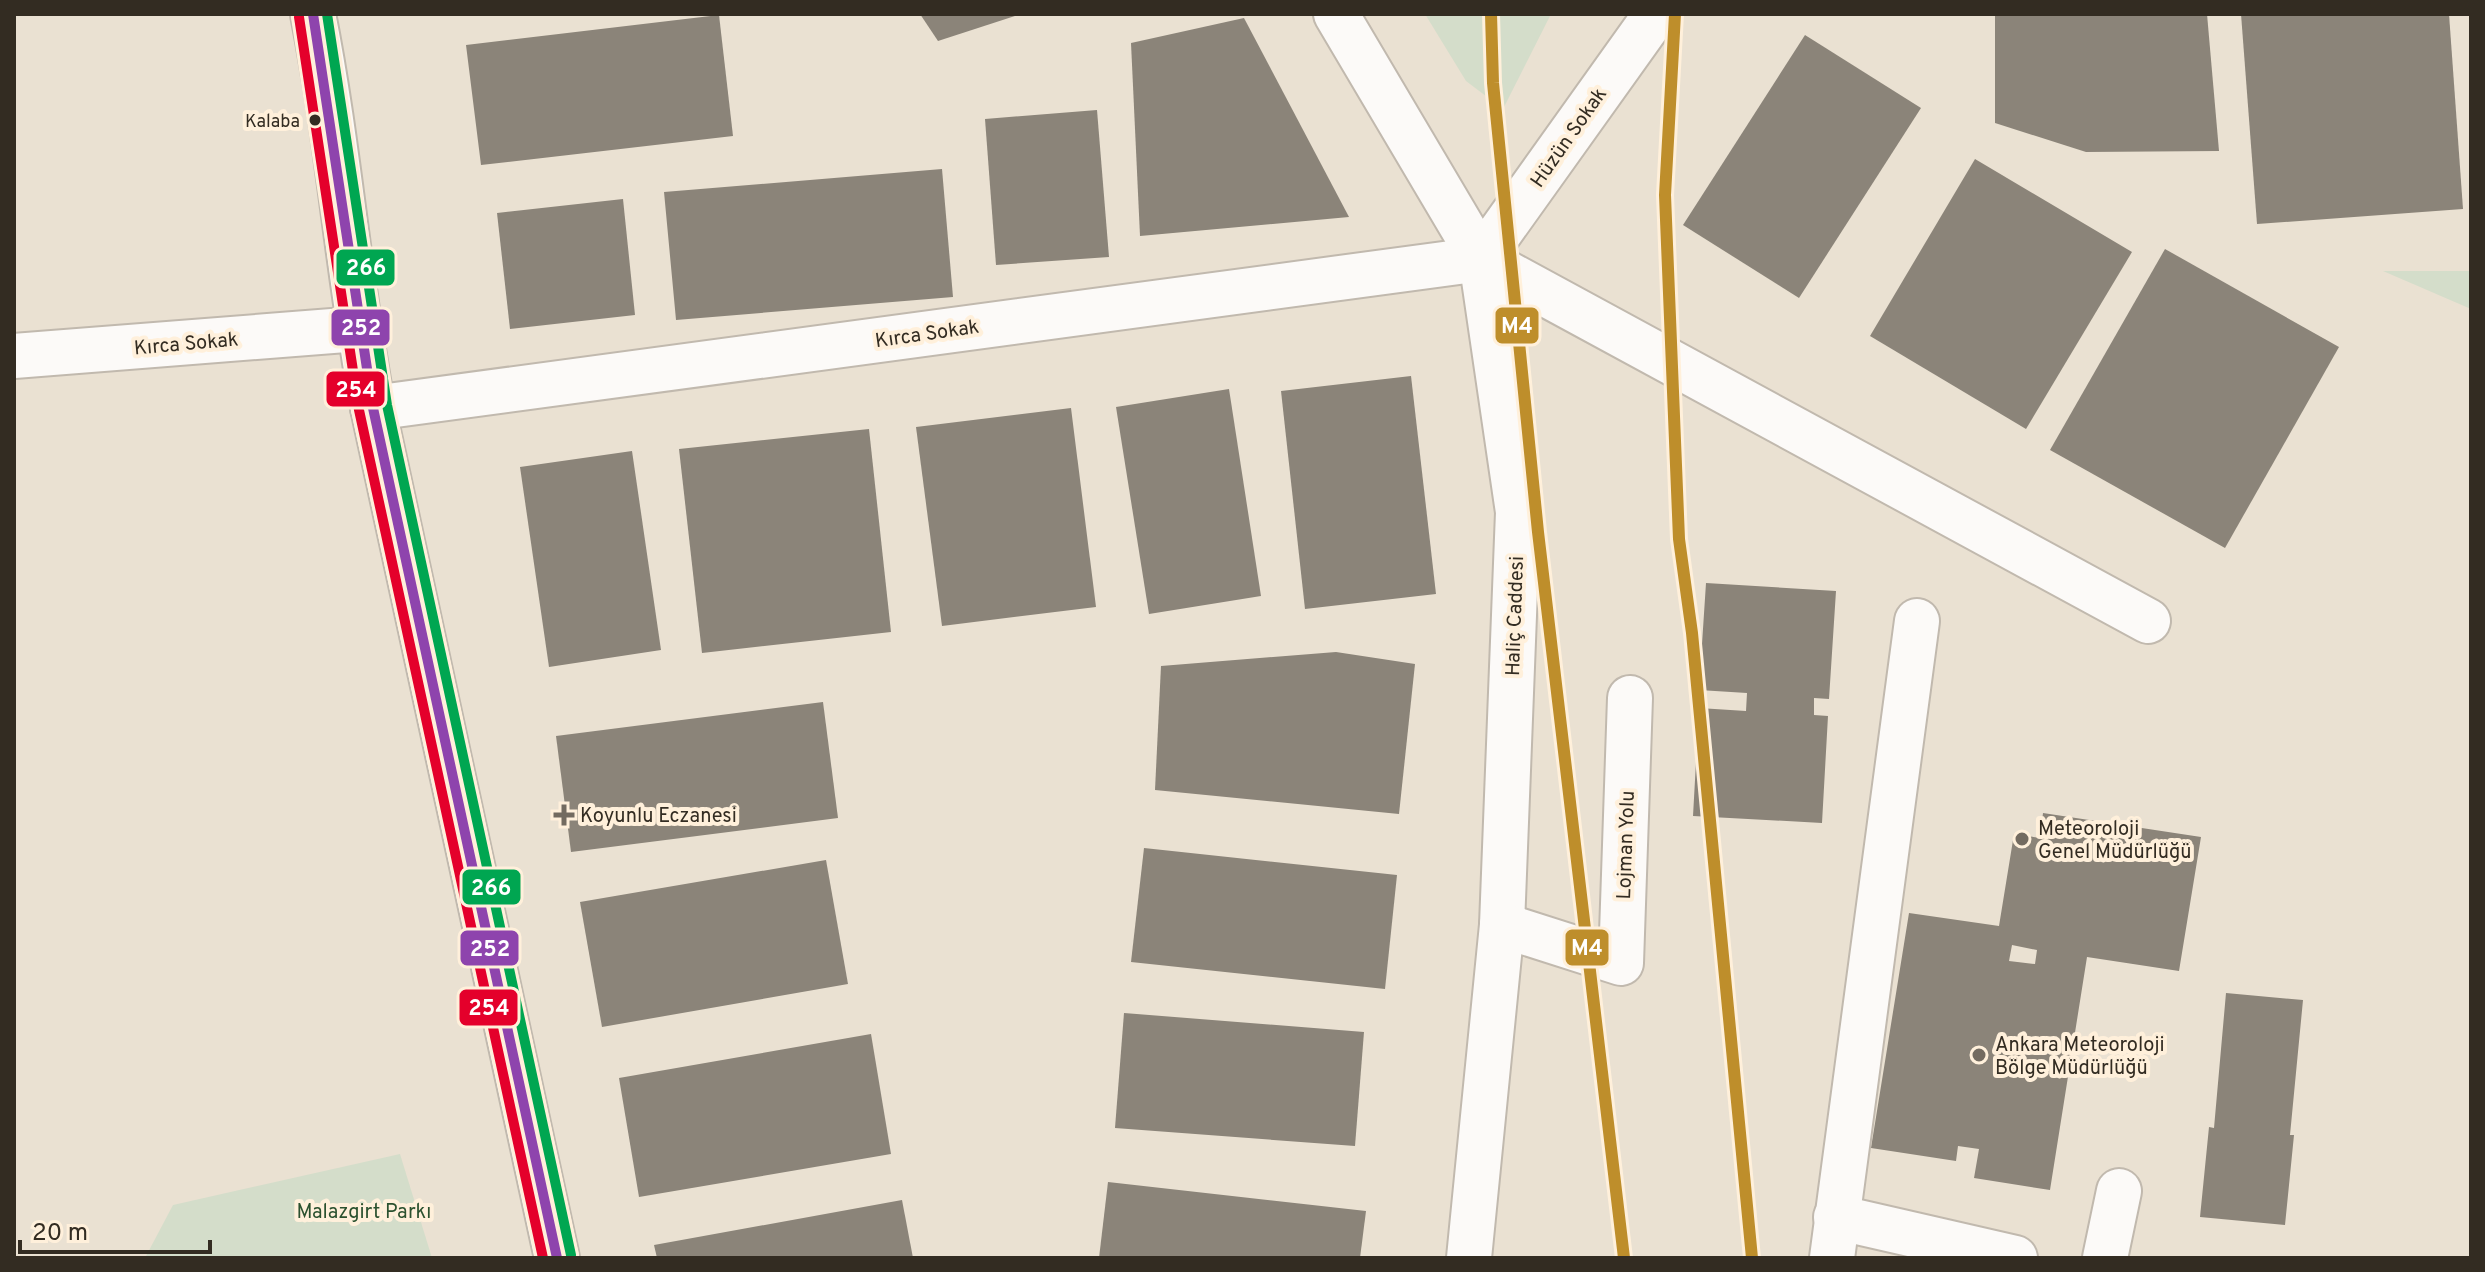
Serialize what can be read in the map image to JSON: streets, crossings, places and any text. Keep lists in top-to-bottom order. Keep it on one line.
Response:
{"streets":{"street":["Hüzün Sokak","Kırca Sokak","Haliç Caddesi","Lojman Yolu"]},"crossings":[["Hüzün Sokak","Kırca Sokak"],["Hüzün Sokak","Haliç Caddesi"],["Kırca Sokak","Haliç Caddesi"],["Haliç Caddesi","Lojman Yolu"]],"parks":["Malazgirt Parkı"],"places":{"other":["Kalaba","Meteoroloji Genel Müdürlüğü","Ankara Meteoroloji Bölge Müdürlüğü"],"health":["Koyunlu Eczanesi"]},"lines":["transit line M4","transit line 252","transit line 266","transit line 254"],"scale_bar":"20 m"}
